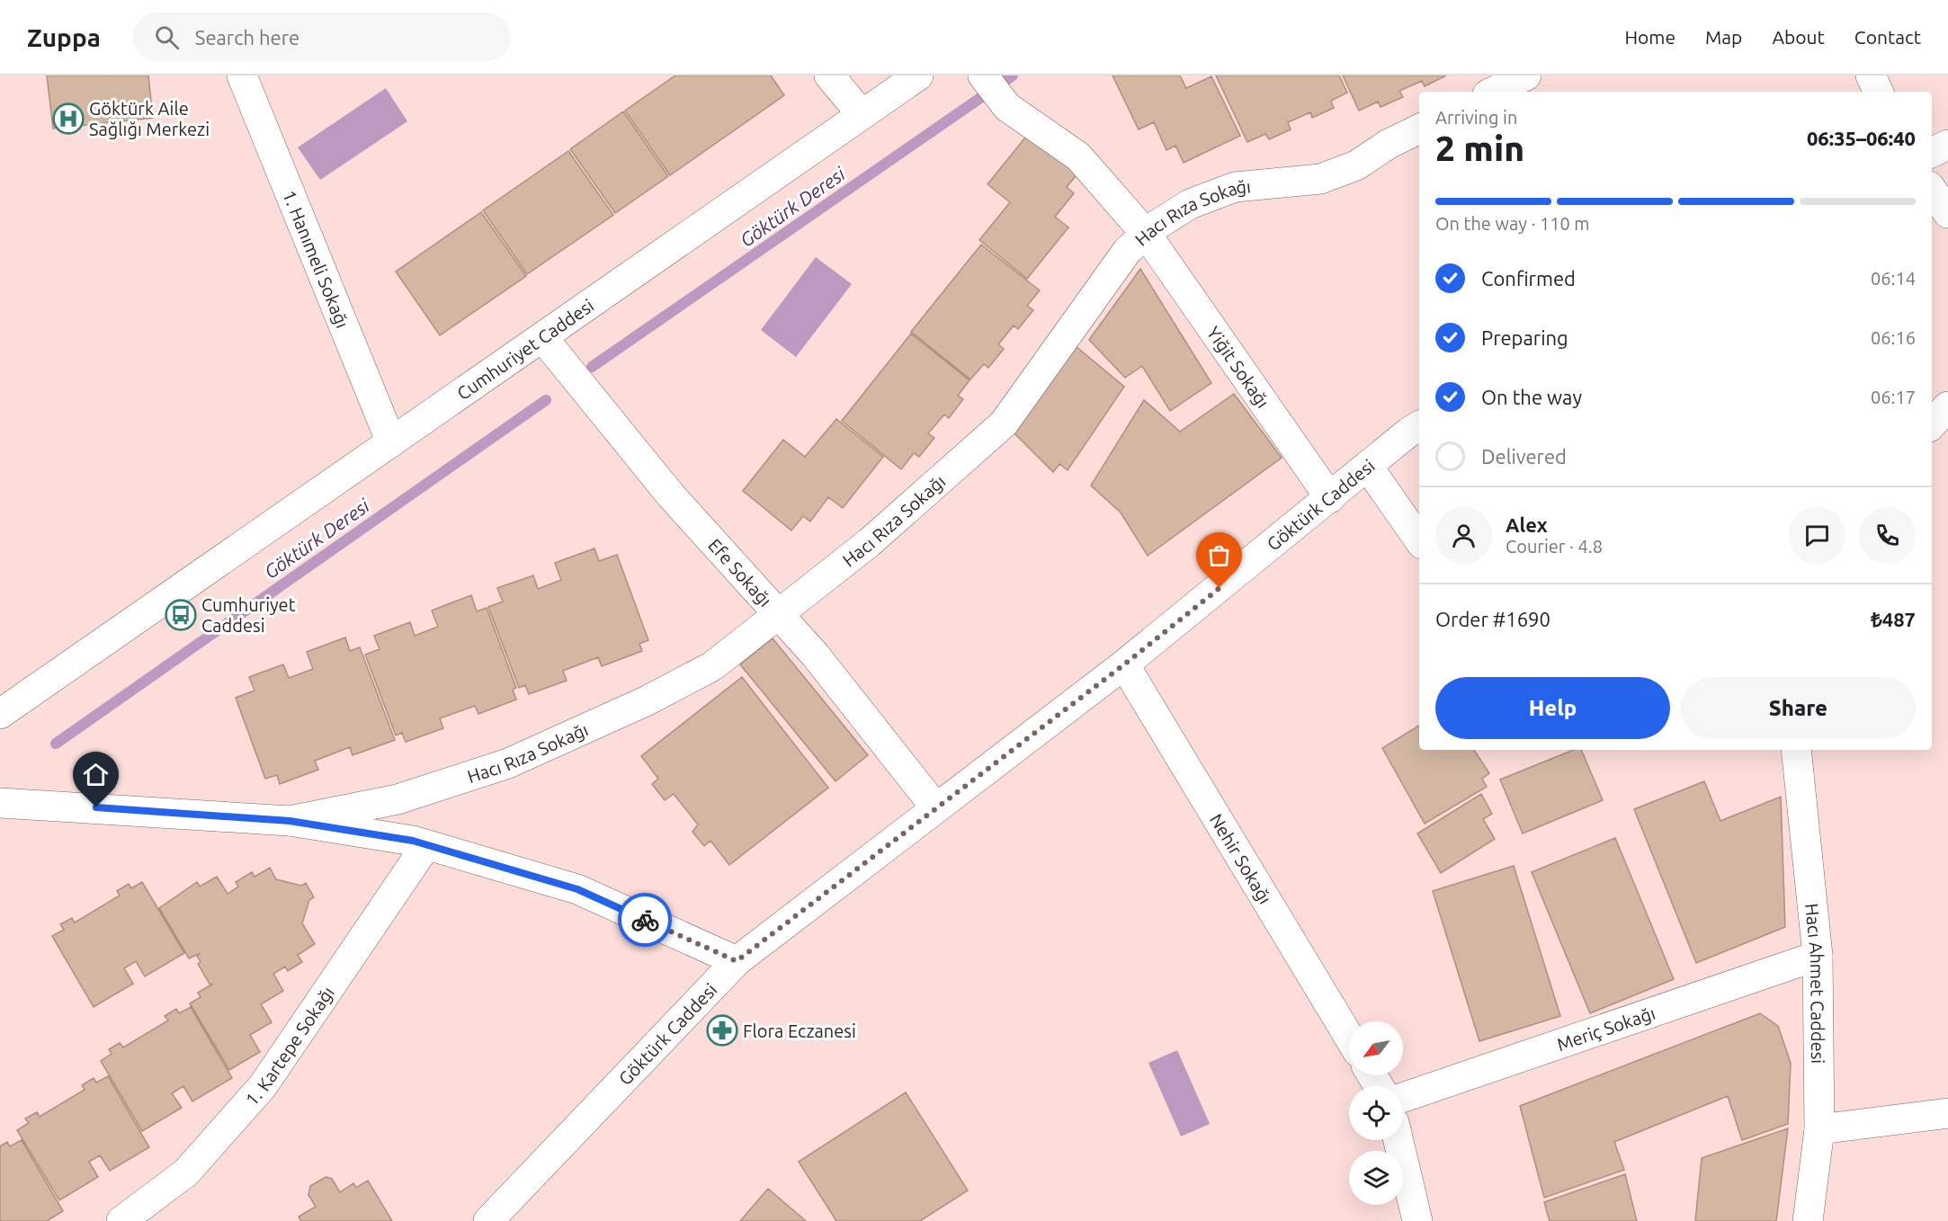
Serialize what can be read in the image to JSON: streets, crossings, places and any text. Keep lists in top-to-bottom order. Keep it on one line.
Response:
{"streets":{"street":["Hacı Rıza Sokağı","1. Hanımeli Sokağı","Cumhuriyet Caddesi","Yiğit Sokağı","Göktürk Caddesi","Efe Sokağı","Nehir Sokağı","Hacı Ahmet Caddesi","Meriç Sokağı","1. Kartepe Sokağı"]},"crossings":[["Hacı Rıza Sokağı","Yiğit Sokağı"],["Hacı Rıza Sokağı","Efe Sokağı"],["1. Hanımeli Sokağı","Cumhuriyet Caddesi"],["Cumhuriyet Caddesi","Efe Sokağı"],["Yiğit Sokağı","Göktürk Caddesi"],["Göktürk Caddesi","Efe Sokağı"],["Göktürk Caddesi","Nehir Sokağı"],["Hacı Ahmet Caddesi","Meriç Sokağı"]],"water":["Göktürk Deresi"],"places":{"hospital":["Göktürk Aile Sağlığı Merkezi"],"bus stop":["Cumhuriyet Caddesi"],"pharmacy":["Flora Eczanesi"]},"north":"bottom left","page":{"header":"Zuppa","search":"Search here","nav":["Home","Map","About","Contact"],"heading":["2 min","Arriving in","06:35–06:40"],"panel":["Alex","Courier · 4.8","Order #1690","₺487"],"bar":"On the way · 110 m","list":[["Confirmed","06:14"],["Preparing","06:16"],["On the way","06:17"],"Delivered"],"buttons":["Help","Share"]}}
